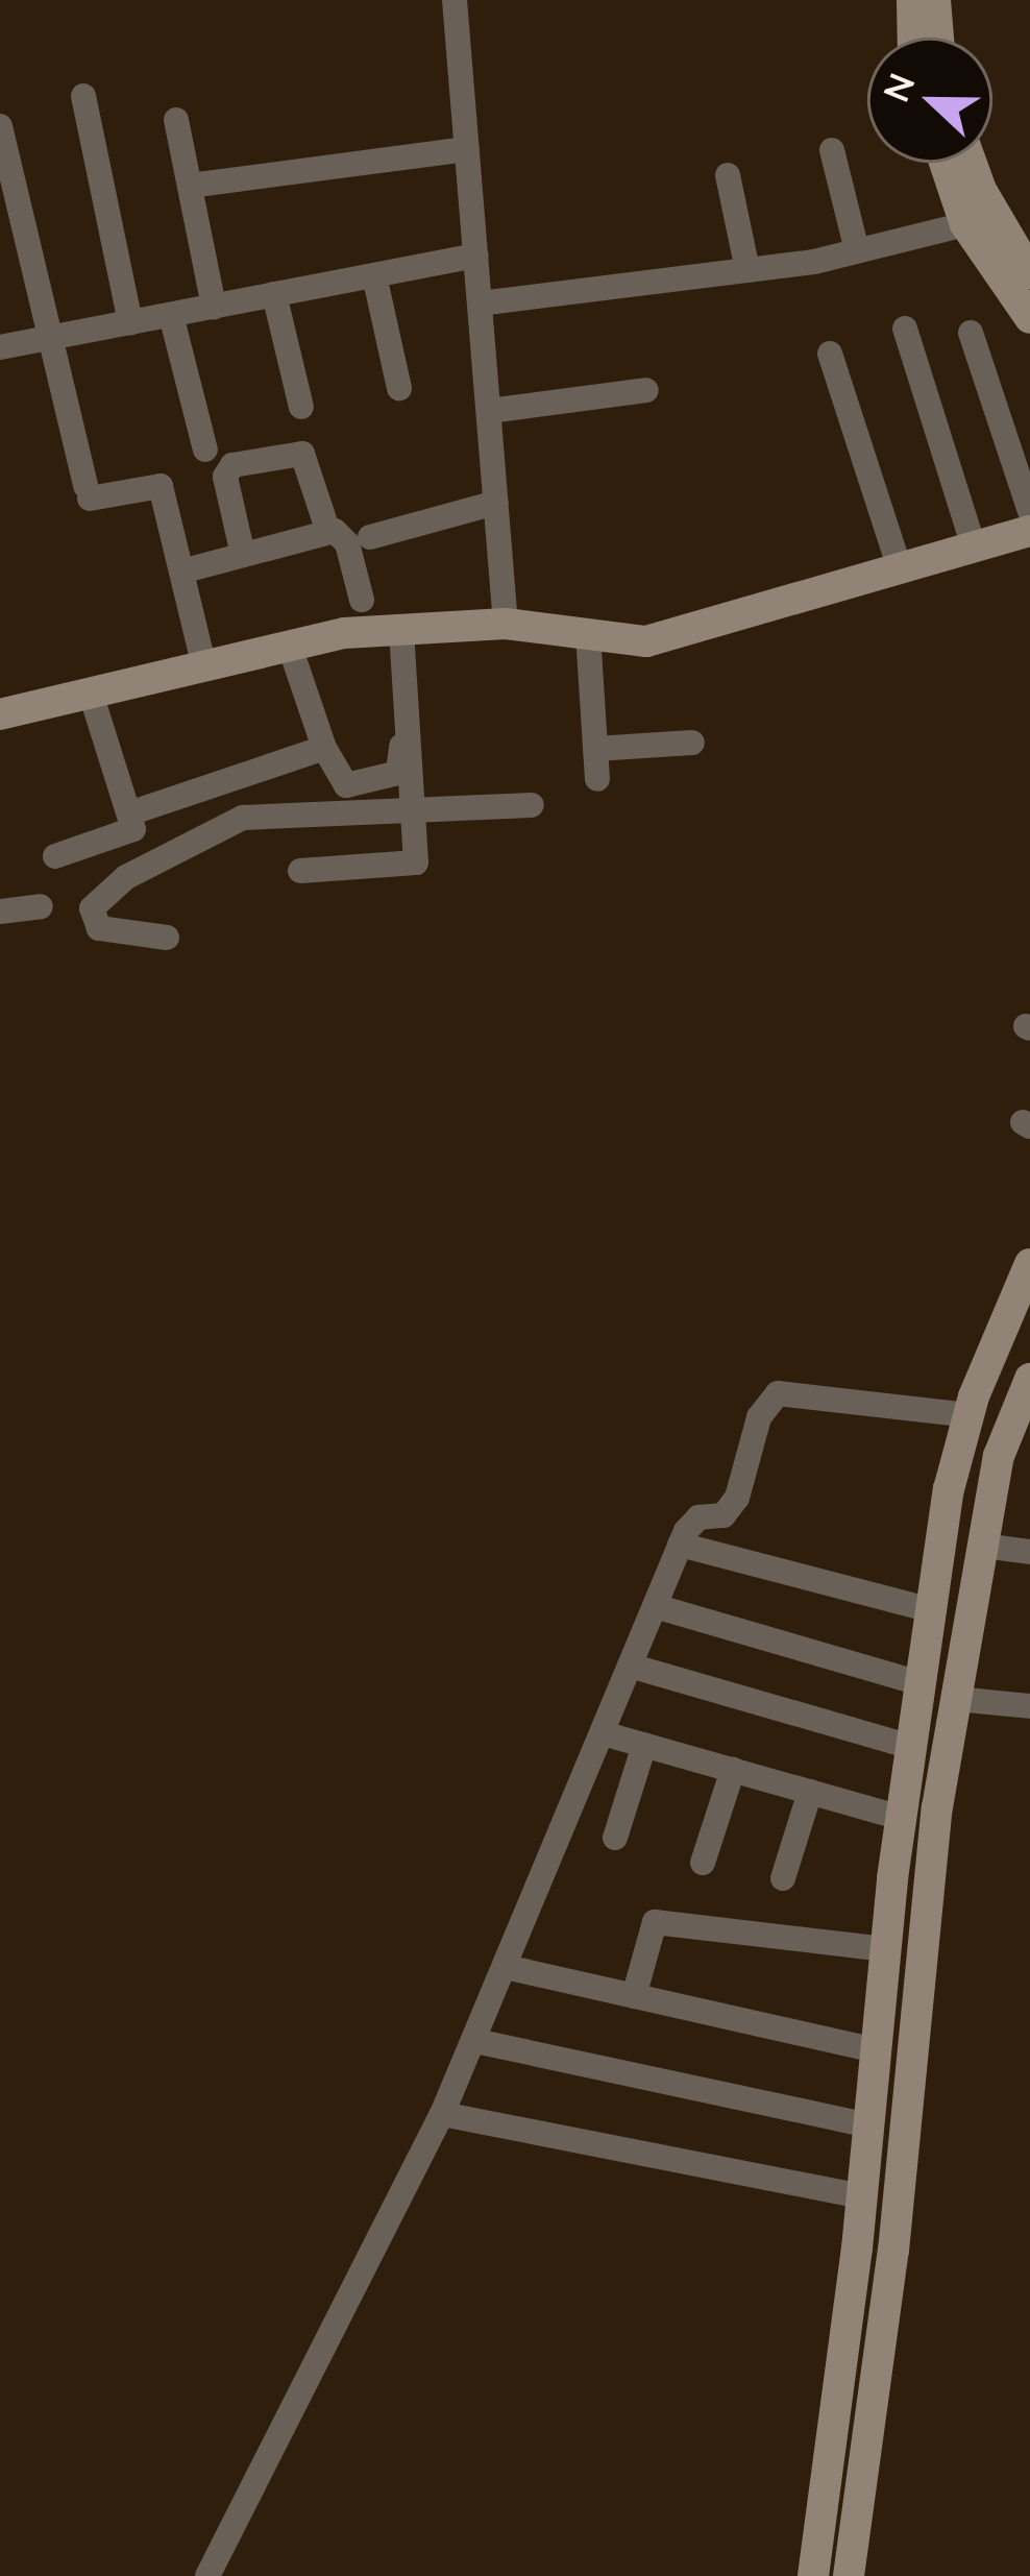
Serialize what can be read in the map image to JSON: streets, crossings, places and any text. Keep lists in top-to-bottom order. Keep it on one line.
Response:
{"north":"left"}
